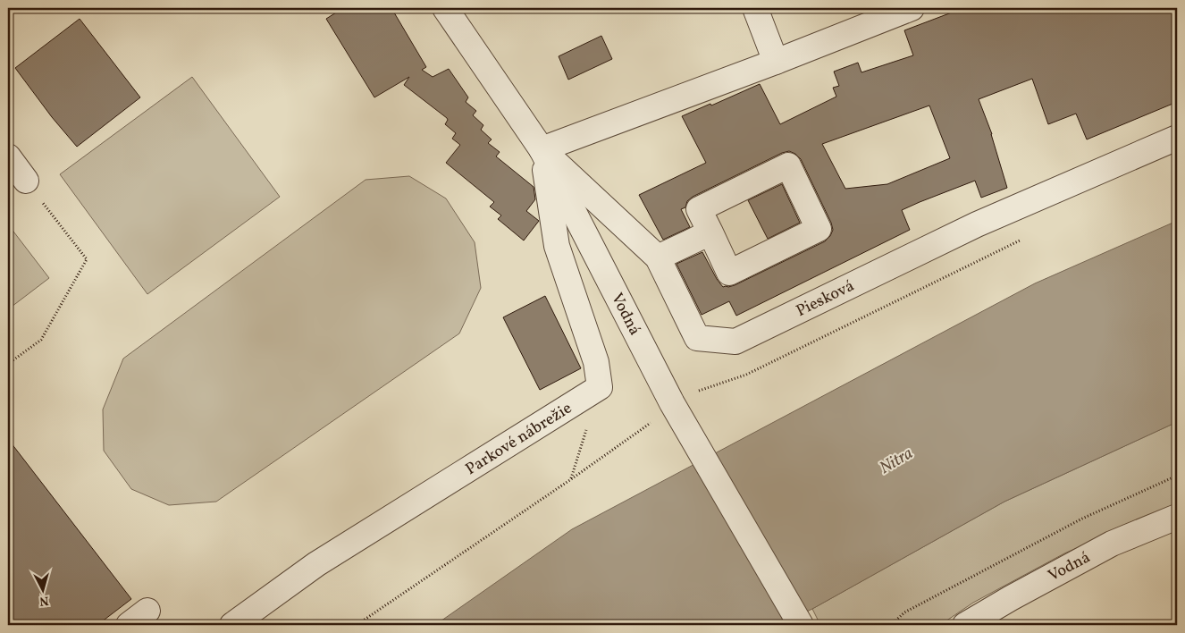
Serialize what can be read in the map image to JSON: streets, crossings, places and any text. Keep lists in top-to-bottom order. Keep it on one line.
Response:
{"streets":{"street":["Piesková","Vodná","Parkové nábrežie"]},"crossings":[["Piesková","Vodná"],["Piesková","Parkové nábrežie"],["Vodná","Parkové nábrežie"]],"water":["Nitra"],"north":"bottom"}
